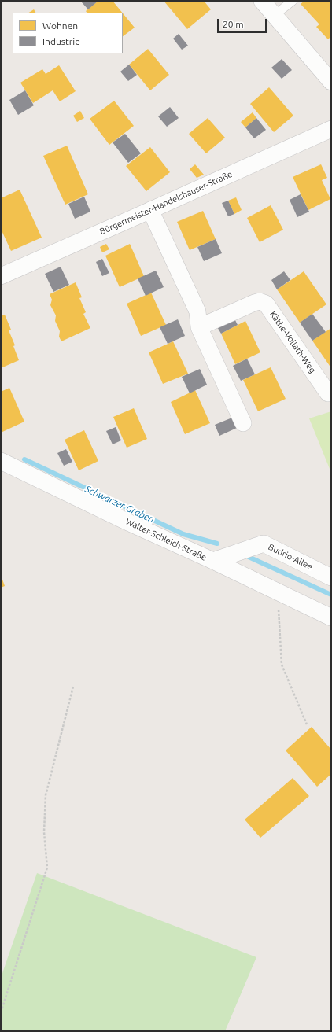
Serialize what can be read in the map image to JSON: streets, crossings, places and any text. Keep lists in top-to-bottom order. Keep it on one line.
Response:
{"streets":{"street":["Bürgermeister-Handelshauser-Straße","Käthe-Vollath-Weg","Walter-Schleich-Straße","Budrio-Allee"]},"crossings":[["Walter-Schleich-Straße","Budrio-Allee"]],"water":["Schwarzer Graben"],"legend":["Wohnen","Industrie"],"scale_bar":"20 m"}
